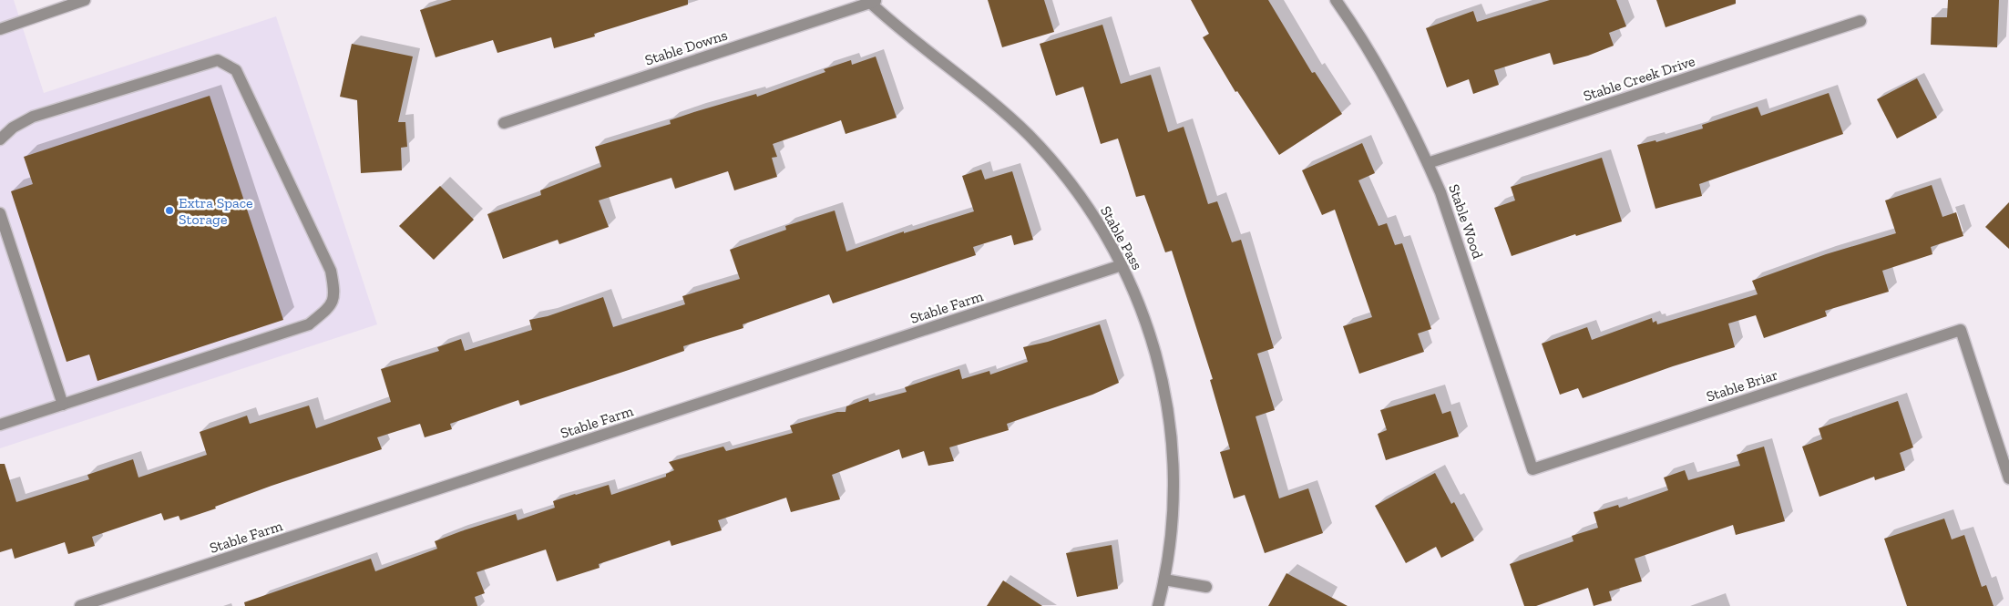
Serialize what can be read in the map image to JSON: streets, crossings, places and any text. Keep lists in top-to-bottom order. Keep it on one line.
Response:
{"streets":{"street":["Stable Downs","Stable Creek Drive","Stable Wood","Stable Pass","Stable Farm","Stable Briar"]},"crossings":[["Stable Downs","Stable Pass"],["Stable Creek Drive","Stable Wood"],["Stable Wood","Stable Briar"],["Stable Pass","Stable Farm"]],"places":["Extra Space Storage"]}
